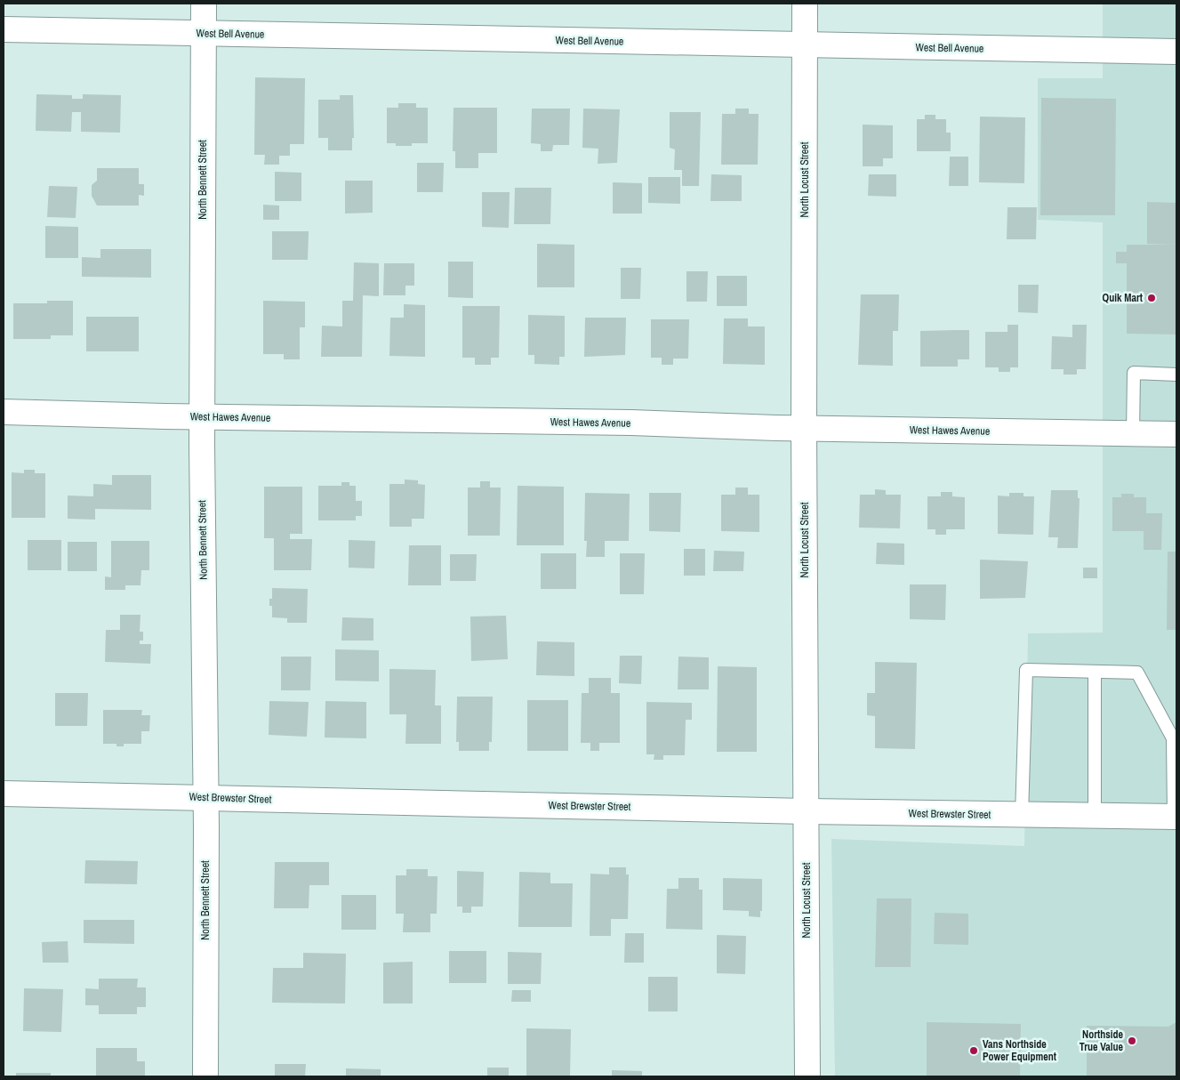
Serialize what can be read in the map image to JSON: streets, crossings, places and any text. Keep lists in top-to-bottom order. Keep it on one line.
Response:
{"streets":{"street":["West Bell Avenue","North Bennett Street","North Locust Street","West Hawes Avenue","West Brewster Street"]},"crossings":[["West Bell Avenue","North Bennett Street"],["West Bell Avenue","North Locust Street"],["North Bennett Street","West Hawes Avenue"],["North Bennett Street","West Brewster Street"],["North Locust Street","West Hawes Avenue"],["North Locust Street","West Brewster Street"]],"places":["Quik Mart","Northside True Value","Vans Northside Power Equipment"]}
